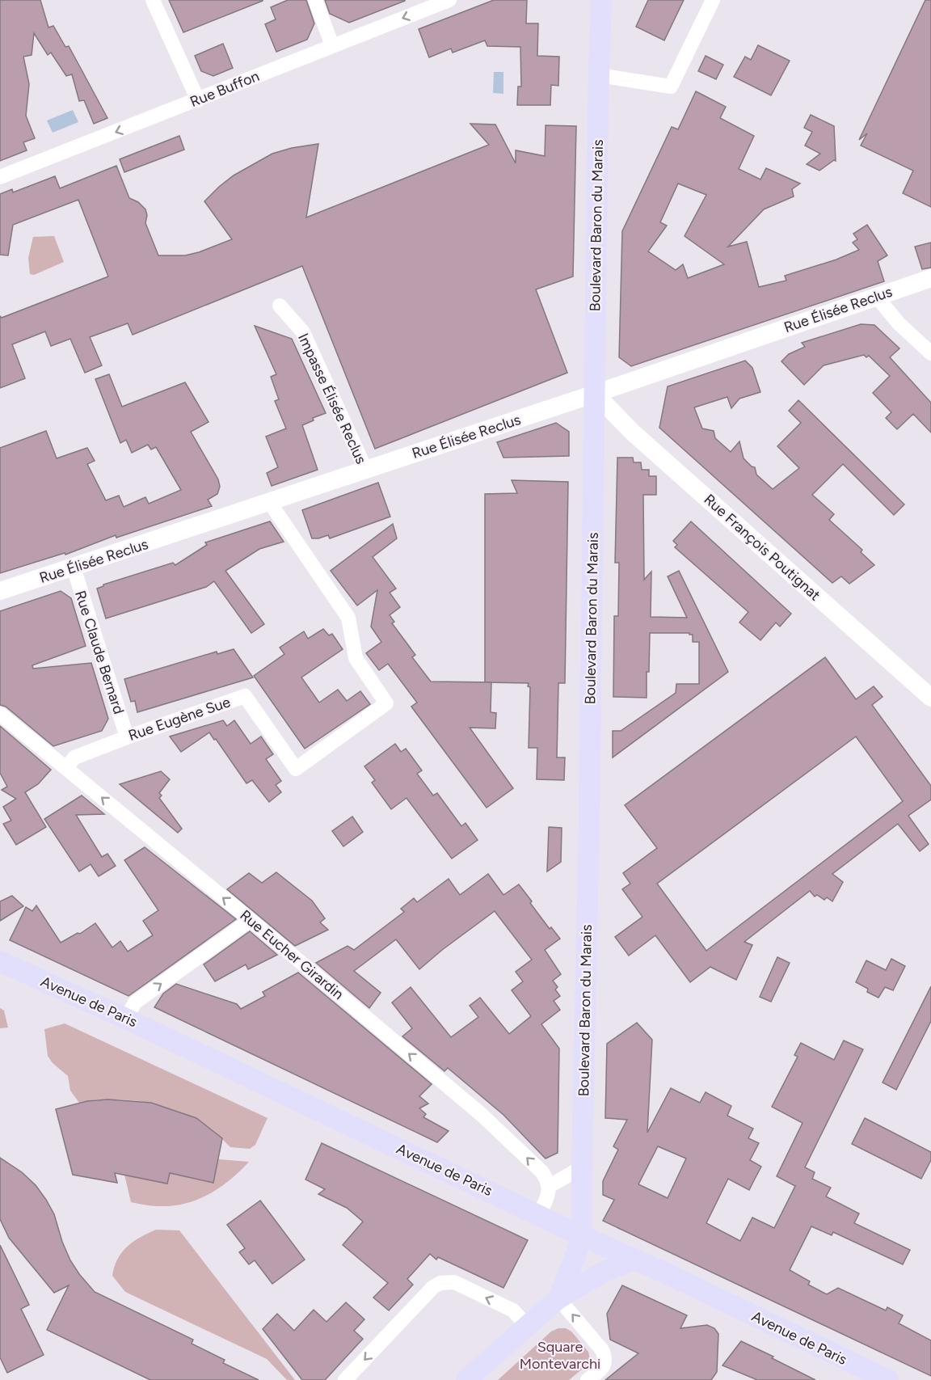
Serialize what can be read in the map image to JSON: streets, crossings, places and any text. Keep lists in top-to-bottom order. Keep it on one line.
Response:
{"streets":{"main road":["Boulevard Baron du Marais","Avenue de Paris"],"street":["Rue Buffon","Rue Élisée Reclus","Impasse Élisée Reclus","Rue François Poutignat","Rue Claude Bernard","Rue Eugène Sue","Rue Eucher Girardin"]},"crossings":[["Boulevard Baron du Marais","Rue Élisée Reclus"],["Boulevard Baron du Marais","Rue François Poutignat"],["Boulevard Baron du Marais","Avenue de Paris"],["Rue Élisée Reclus","Impasse Élisée Reclus"],["Rue Élisée Reclus","Rue François Poutignat"],["Rue Élisée Reclus","Rue Claude Bernard"],["Rue Élisée Reclus","Rue Eugène Sue"],["Rue Claude Bernard","Rue Eugène Sue"],["Rue Eugène Sue","Rue Eucher Girardin"]],"one_way":["Rue Buffon","Rue Eucher Girardin"],"parks":["Square Montevarchi"]}
